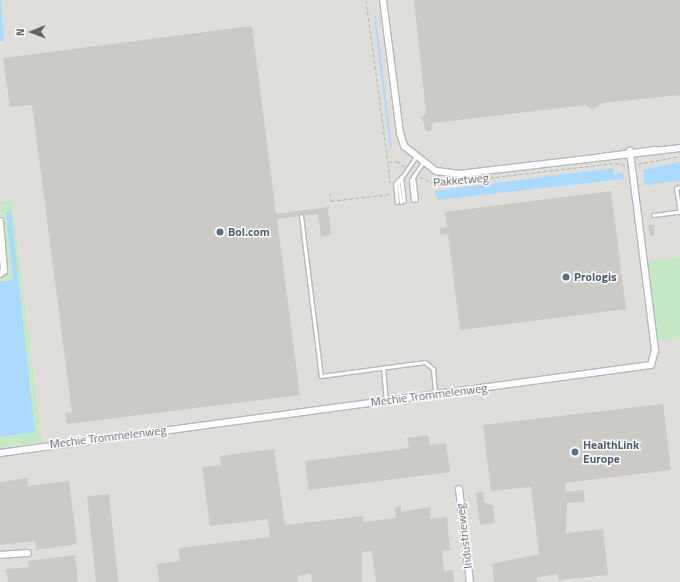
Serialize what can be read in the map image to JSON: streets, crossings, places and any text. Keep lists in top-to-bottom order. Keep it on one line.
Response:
{"streets":{"street":["Pakketweg","Mechie Trommelenweg","Industrieweg"]},"crossings":[["Pakketweg","Mechie Trommelenweg"]],"places":["Bol.com","Prologis","HealthLink Europe"],"north":"left"}
